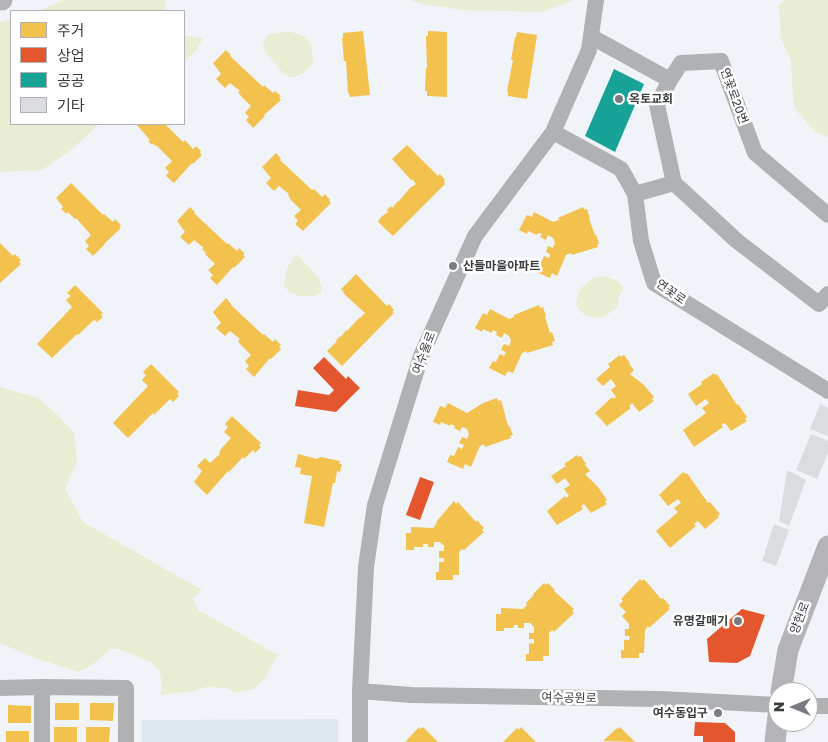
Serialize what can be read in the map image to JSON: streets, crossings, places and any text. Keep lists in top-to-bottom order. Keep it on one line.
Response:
{"streets":{"main road":["양현로"],"street":["연꽃로20번","연꽃로","여수울로","여수공원로"]},"crossings":[["연꽃로","여수울로"],["여수울로","여수공원로"]],"places":["옥토교회","산들마을아파트","유명갈매기","여수동입구"],"legend":["주거","상업","공공","기타"],"north":"left"}
